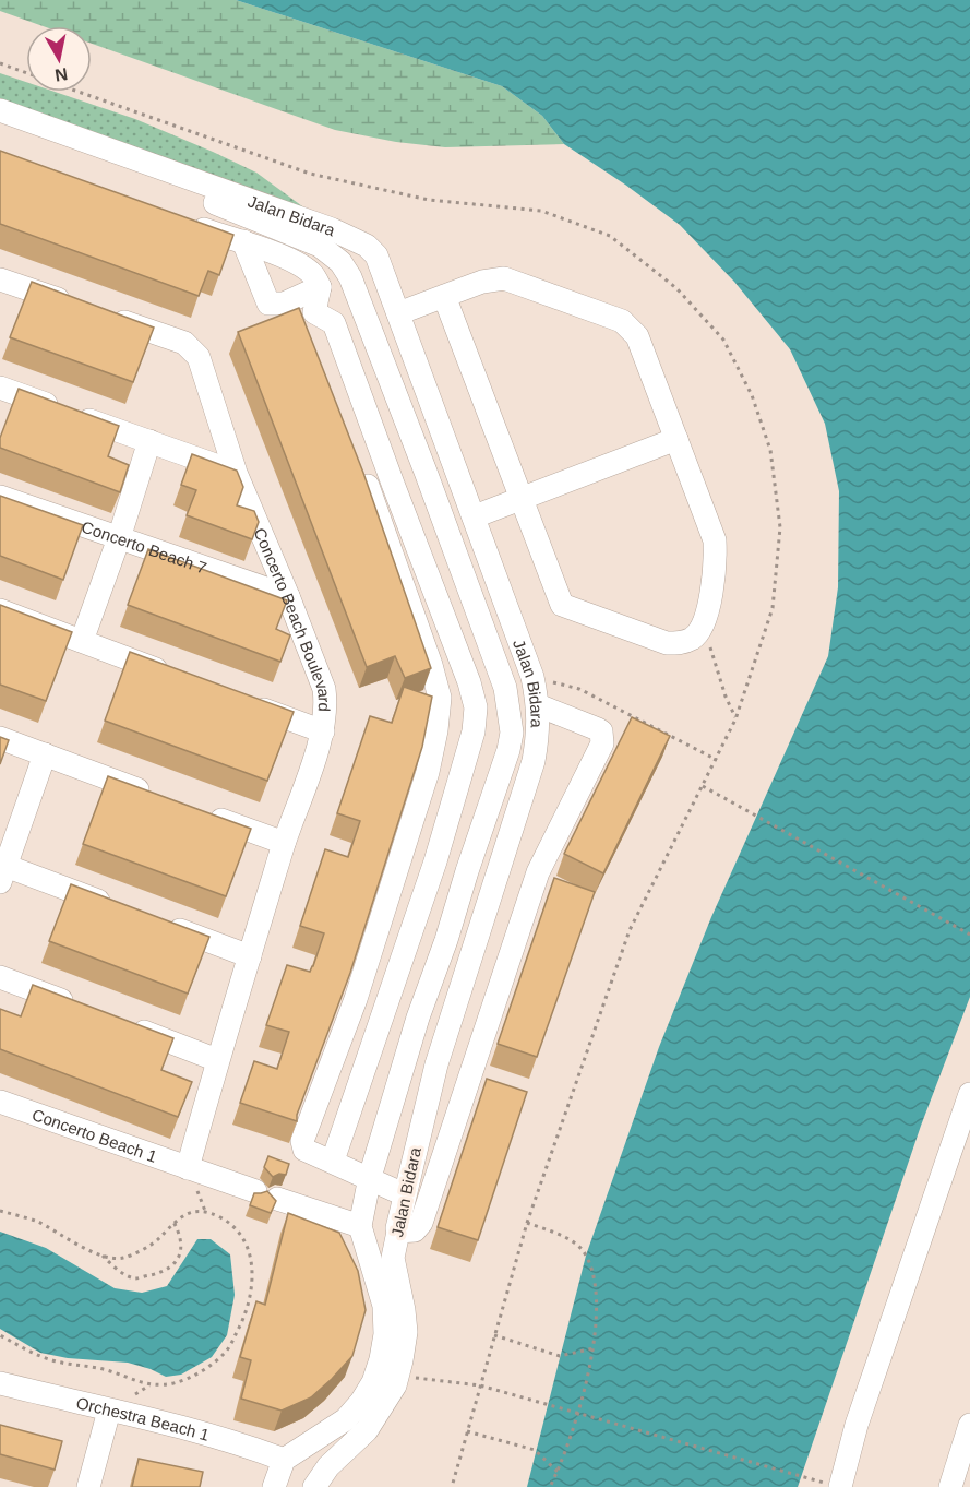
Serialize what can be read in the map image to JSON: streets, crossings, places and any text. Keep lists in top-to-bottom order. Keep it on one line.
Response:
{"streets":{"street":["Jalan Bidara","Concerto Beach 7","Concerto Beach Boulevard","Concerto Beach 1","Orchestra Beach 1"]},"crossings":[["Jalan Bidara","Concerto Beach 1"],["Jalan Bidara","Orchestra Beach 1"],["Concerto Beach 7","Concerto Beach Boulevard"],["Concerto Beach Boulevard","Concerto Beach 1"]],"north":"bottom"}
